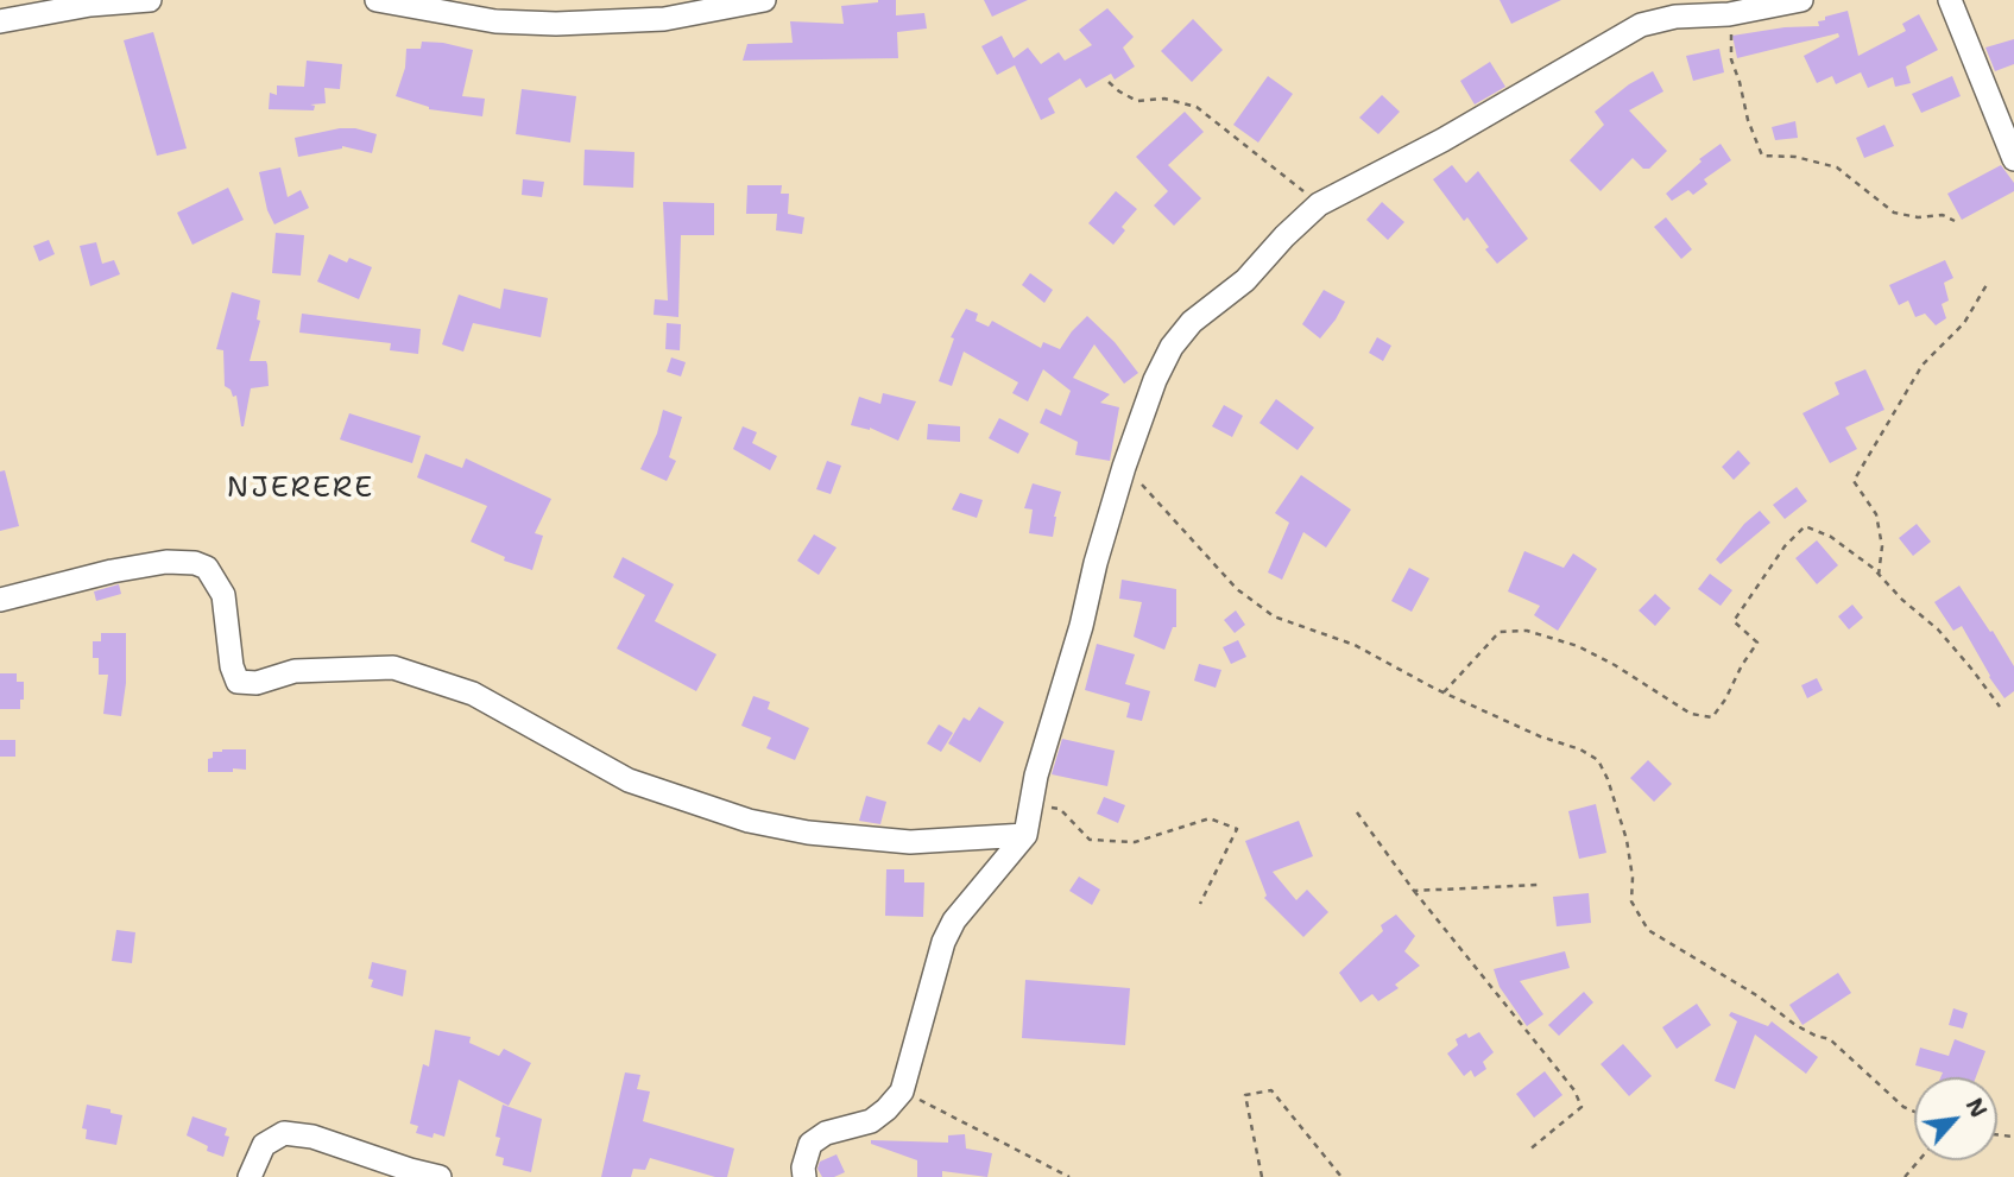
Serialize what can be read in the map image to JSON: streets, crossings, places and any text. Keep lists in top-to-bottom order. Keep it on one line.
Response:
{"districts":["NJERERE"],"north":"top right"}
